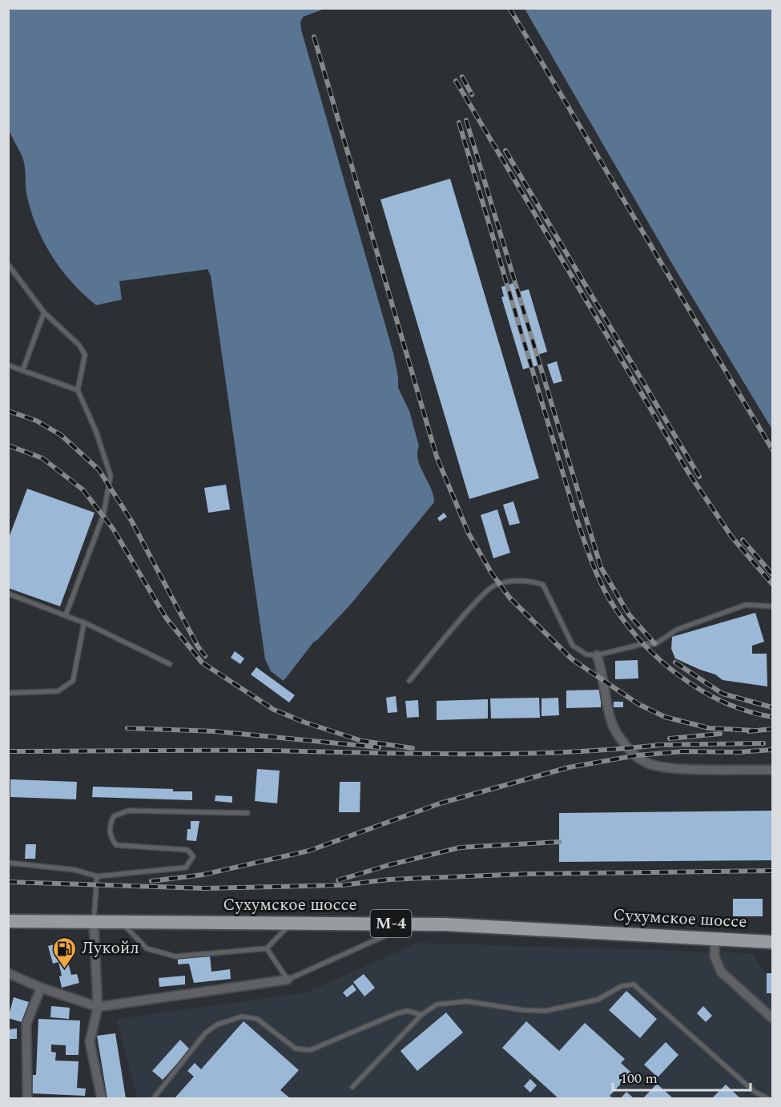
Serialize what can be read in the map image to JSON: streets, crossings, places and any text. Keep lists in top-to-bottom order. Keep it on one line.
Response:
{"streets":{"highway":["Сухумское шоссе","М-4"]},"places":{"fuel station":["Лукойл"]},"scale_bar":"100 m"}
